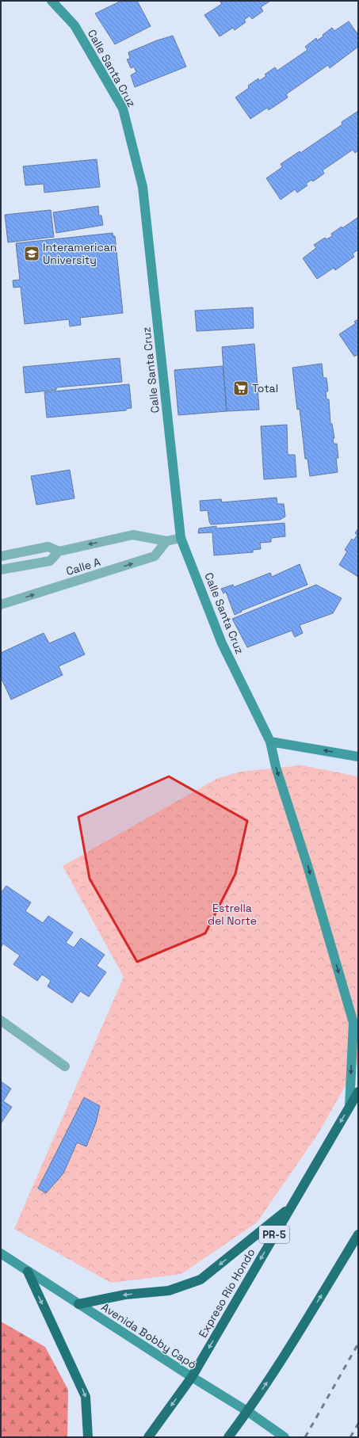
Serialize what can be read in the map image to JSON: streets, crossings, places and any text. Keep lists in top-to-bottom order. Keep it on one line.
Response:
{"streets":{"highway":["PR-5","Expreso Río Hondo"],"street":["Calle Santa Cruz","Calle A","Avenida Bobby Capó"]},"crossings":[["Calle Santa Cruz","Calle A"],["Calle Santa Cruz","Expreso Río Hondo"],["Expreso Río Hondo","Avenida Bobby Capó"]],"parks":["Estrella del Norte"],"places":{"school or university":["Interamerican University"],"supermarket":["Total"]}}
